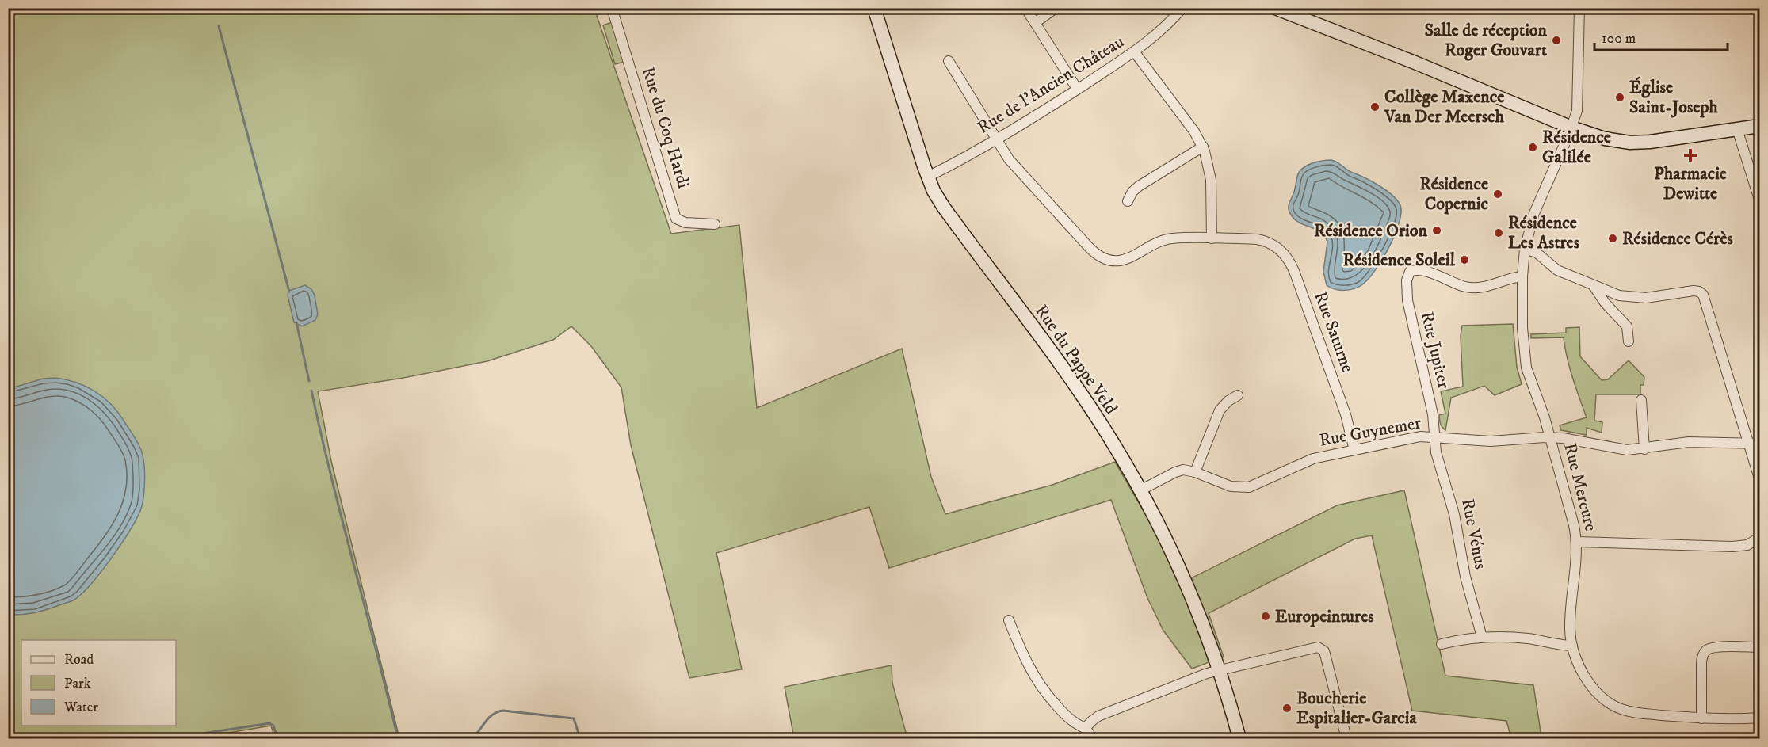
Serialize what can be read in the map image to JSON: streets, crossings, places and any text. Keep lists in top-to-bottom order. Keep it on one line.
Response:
{"streets":{"street":["Rue de l'Ancien Château","Rue du Coq Hardi","Rue Saturne","Rue Jupiter","Rue du Pappe Veld","Rue Guynemer","Rue Mercure","Rue Vénus"]},"crossings":[["Rue de l'Ancien Château","Rue du Pappe Veld"],["Rue Saturne","Rue Guynemer"],["Rue Jupiter","Rue Guynemer"],["Rue Jupiter","Rue Mercure"],["Rue Jupiter","Rue Vénus"],["Rue du Pappe Veld","Rue Guynemer"],["Rue Guynemer","Rue Mercure"],["Rue Guynemer","Rue Vénus"]],"places":{"other":["Salle de réception Roger Gouvart","Église Saint-Joseph","Collège Maxence Van Der Meersch","Résidence Galilée","Résidence Copernic","Résidence Orion","Résidence Les Astres","Résidence Cérès","Résidence Soleil","Europeintures","Boucherie Espitalier-Garcia"],"health":["Pharmacie Dewitte"]},"legend":["Road","Park","Water"],"scale_bar":"100 m"}
